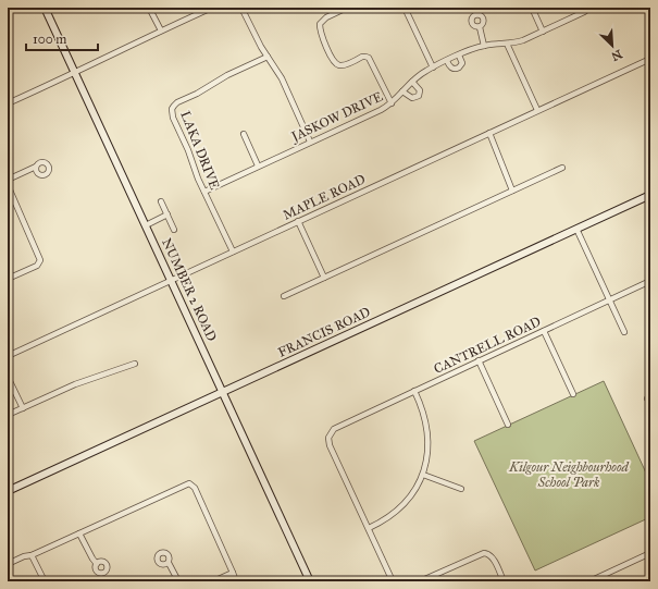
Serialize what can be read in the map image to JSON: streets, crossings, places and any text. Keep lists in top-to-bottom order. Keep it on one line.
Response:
{"streets":{"street":["JASKOW DRIVE","LAKA DRIVE","MAPLE ROAD","NUMBER 2 ROAD","FRANCIS ROAD","CANTRELL ROAD"]},"crossings":[["JASKOW DRIVE","LAKA DRIVE"],["LAKA DRIVE","MAPLE ROAD"],["MAPLE ROAD","NUMBER 2 ROAD"],["NUMBER 2 ROAD","FRANCIS ROAD"]],"parks":["Kilgour Neighbourhood School Park"],"scale_bar":"100 m","north":"bottom right"}
